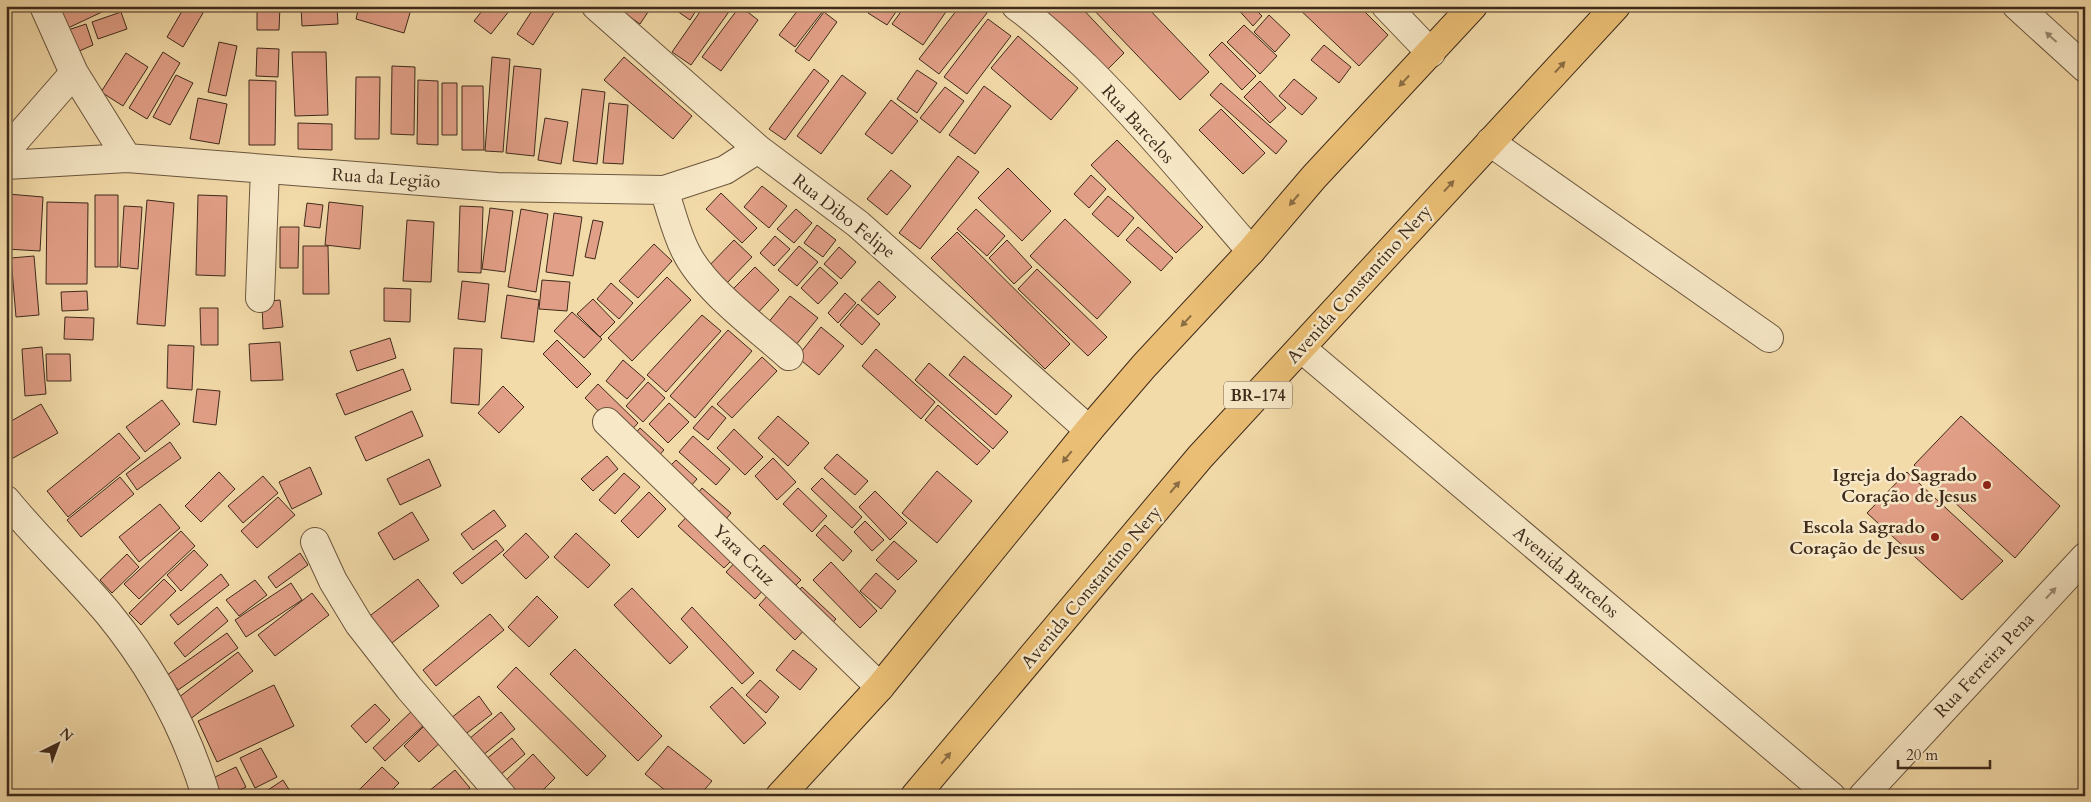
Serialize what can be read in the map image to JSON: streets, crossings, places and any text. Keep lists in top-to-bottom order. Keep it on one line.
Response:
{"streets":{"highway":["Avenida Constantino Nery","BR-174"],"street":["Rua Barcelos","Rua da Legião","Rua Dibo Felipe","Yara Cruz","Avenida Barcelos","Rua Ferreira Pena"]},"crossings":[["Rua da Legião","Rua Dibo Felipe"],["Avenida Constantino Nery","Avenida Barcelos"]],"one_way":["Rua Ferreira Pena"],"places":["Igreja do Sagrado Coração de Jesus","Escola Sagrado Coração de Jesus"],"scale_bar":"20 m","north":"top right"}
